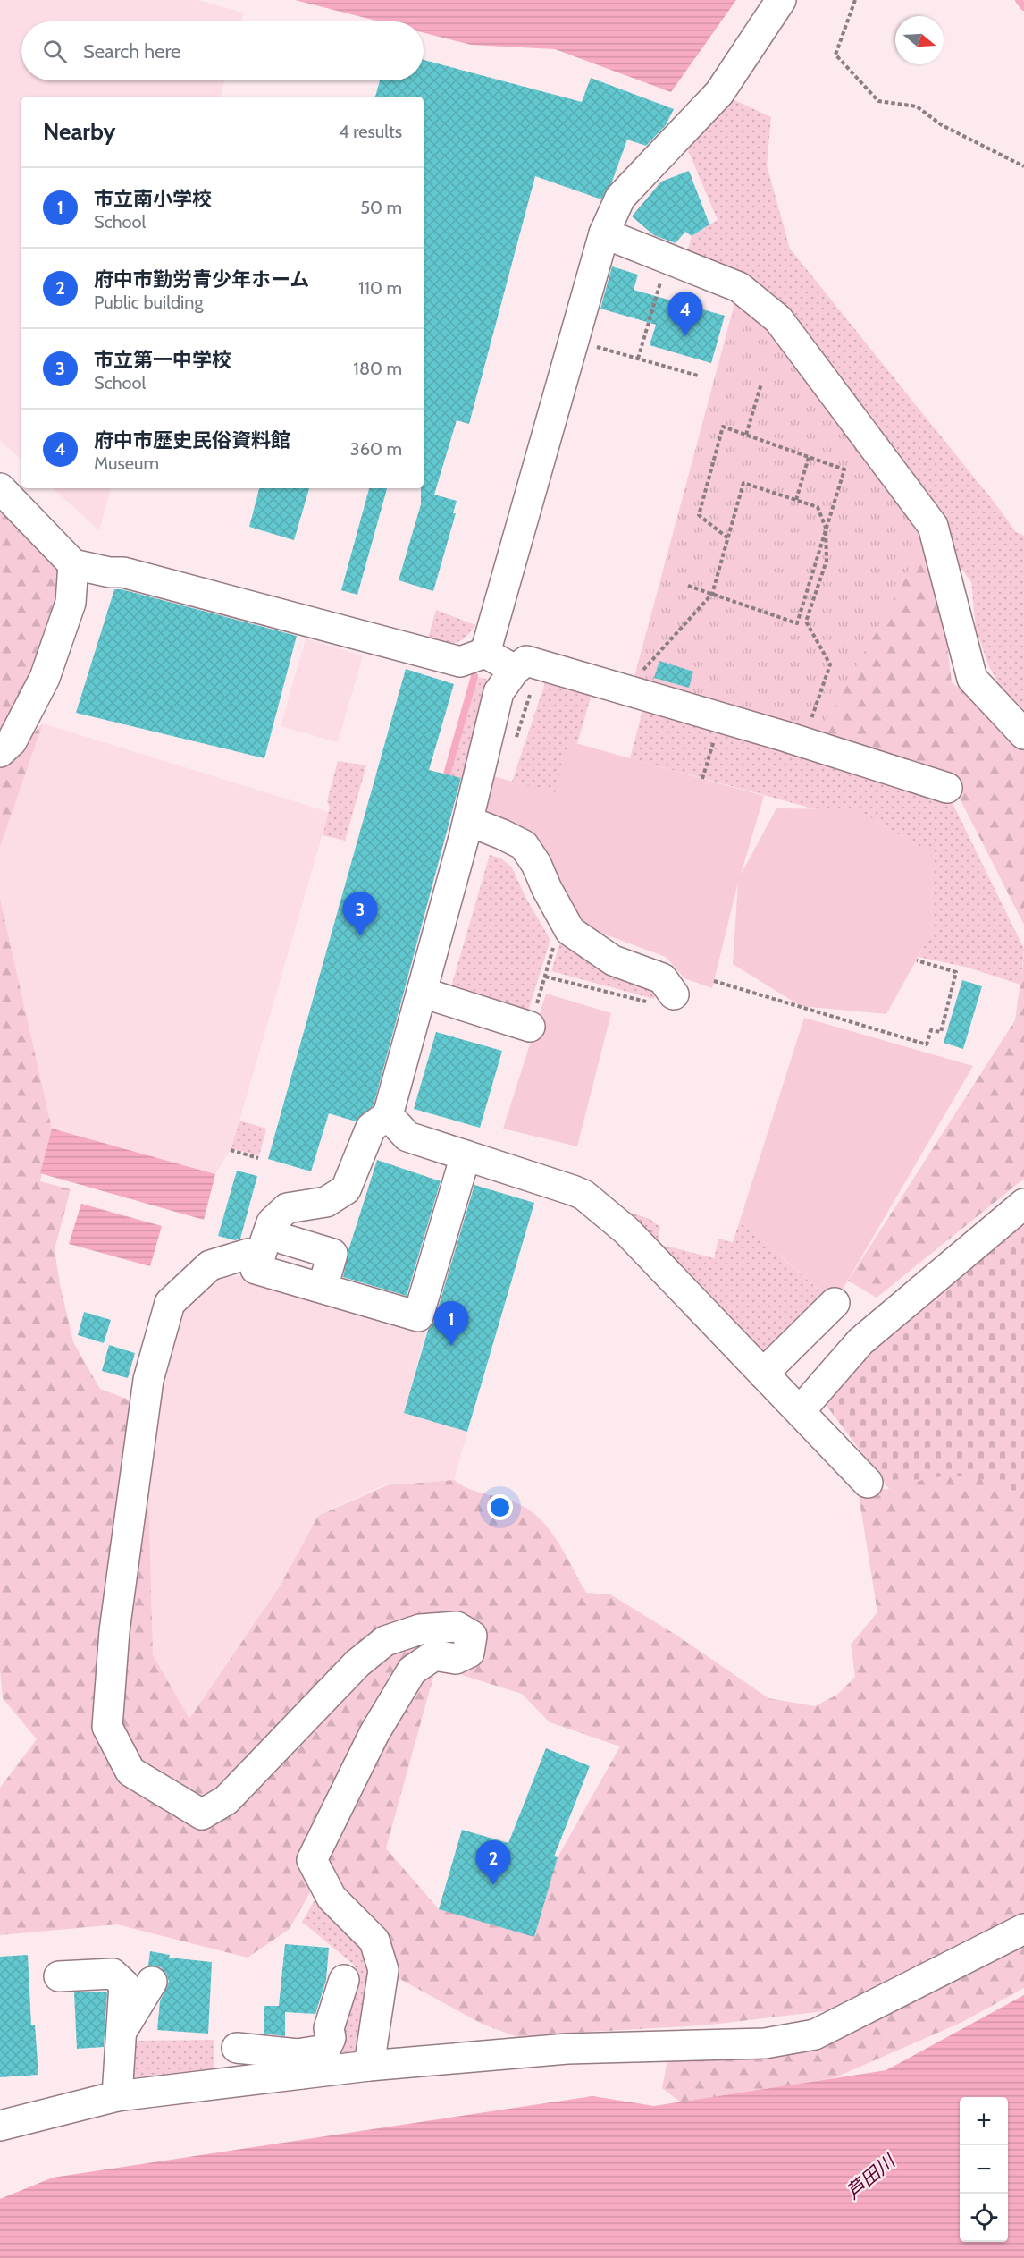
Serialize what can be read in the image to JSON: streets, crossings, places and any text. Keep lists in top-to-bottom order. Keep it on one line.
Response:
{"water":["芦田川"],"north":"right","page":{"search":"Search here","heading":["Nearby","4 results"],"list":[{"mark":"1","name":"市立南小学校","note":"School","value":"50 m"},{"mark":"2","name":"府中市勤労青少年ホーム","note":"Public building","value":"110 m"},{"mark":"3","name":"市立第一中学校","note":"School","value":"180 m"},{"mark":"4","name":"府中市歴史民俗資料館","note":"Museum","value":"360 m"}],"pins":["4","3","1","2"],"map_buttons":["+","−"]}}
